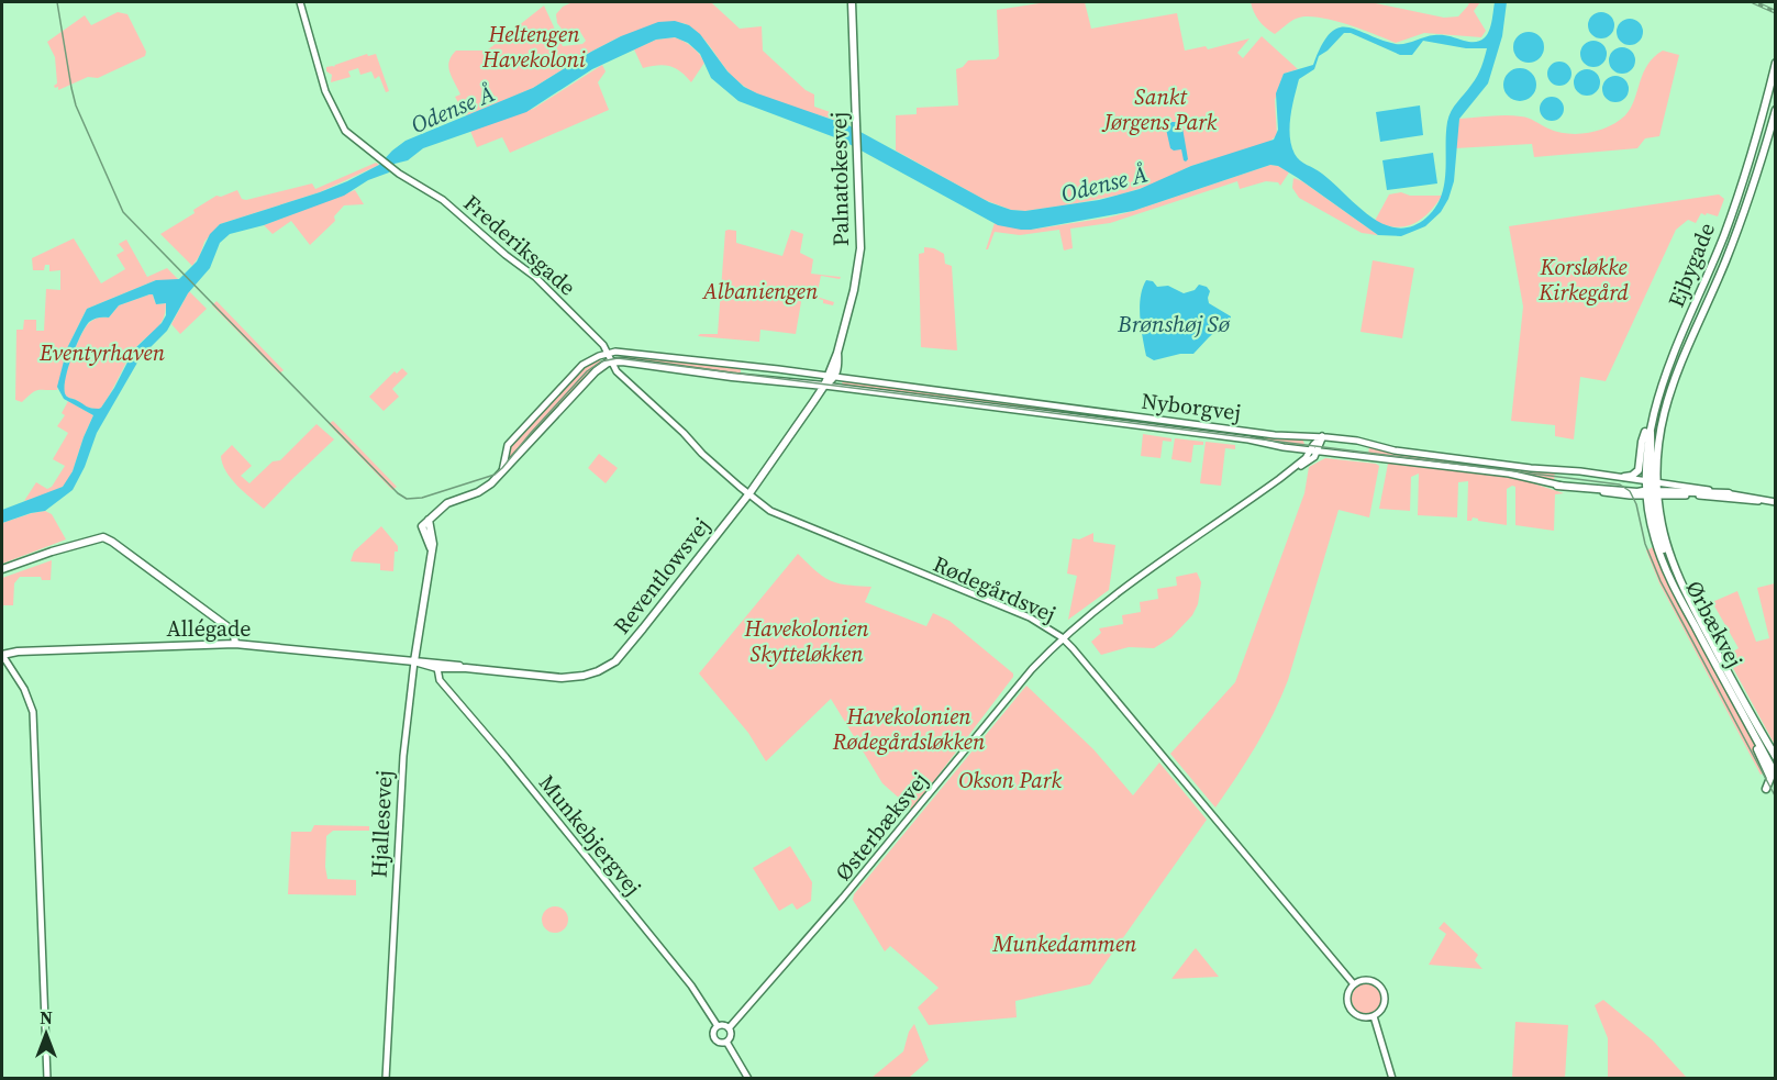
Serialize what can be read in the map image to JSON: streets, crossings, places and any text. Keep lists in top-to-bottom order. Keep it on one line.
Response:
{"streets":{"main road":["Palnatokesvej","Ejbygade","Nyborgvej","Reventlowsvej","Ørbækvej","Allégade","Hjallesevej"],"street":["Frederiksgade","Rødegårdsvej","Østerbæksvej","Munkebjergvej"]},"crossings":[["Palnatokesvej","Nyborgvej"],["Palnatokesvej","Reventlowsvej"],["Frederiksgade","Nyborgvej"],["Frederiksgade","Rødegårdsvej"],["Ejbygade","Nyborgvej"],["Ejbygade","Ørbækvej"],["Nyborgvej","Reventlowsvej"],["Nyborgvej","Rødegårdsvej"],["Nyborgvej","Ørbækvej"],["Nyborgvej","Østerbæksvej"],["Reventlowsvej","Rødegårdsvej"],["Reventlowsvej","Allégade"],["Reventlowsvej","Hjallesevej"],["Reventlowsvej","Munkebjergvej"],["Rødegårdsvej","Østerbæksvej"],["Allégade","Hjallesevej"],["Østerbæksvej","Munkebjergvej"]],"water":["Odense Å","Brønshøj Sø"],"parks":["Heltengen Havekoloni","Sankt Jørgens Park","Korsløkke Kirkegård","Albaniengen","Eventyrhaven","Havekolonien Skytteløkken","Havekolonien Rødegårdsløkken","Okson Park","Munkedammen"],"north":"top"}
